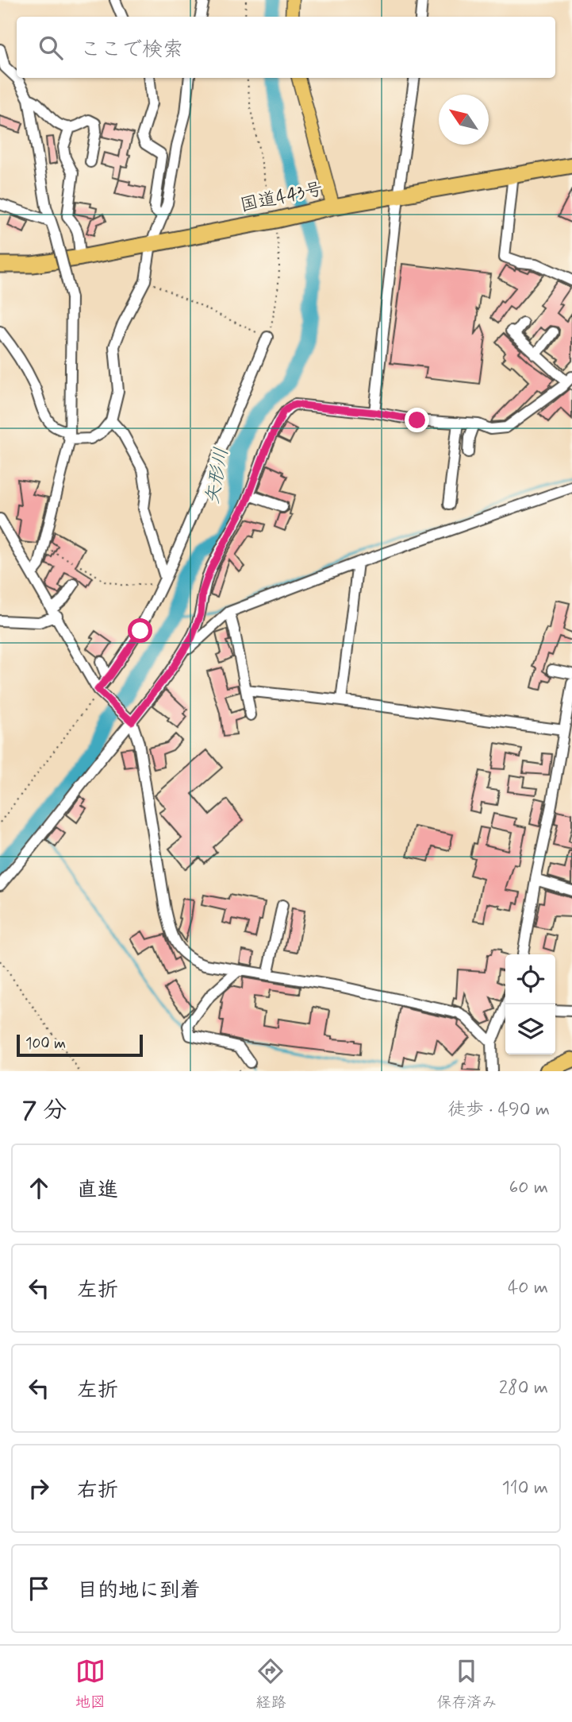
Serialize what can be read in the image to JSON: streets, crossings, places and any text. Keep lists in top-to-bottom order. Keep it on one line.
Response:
{"streets":{"highway":["国道443号"]},"water":["矢形川"],"scale_bar":"100 m","north":"top left","page":{"search":"ここで検索","scale":"100 m","heading":["7 分","徒歩 · 490 m"],"list":[["直進","60 m"],["左折","40 m"],["左折","280 m"],["右折","110 m"],"目的地に到着"],"nav":["地図","経路","保存済み"]}}
